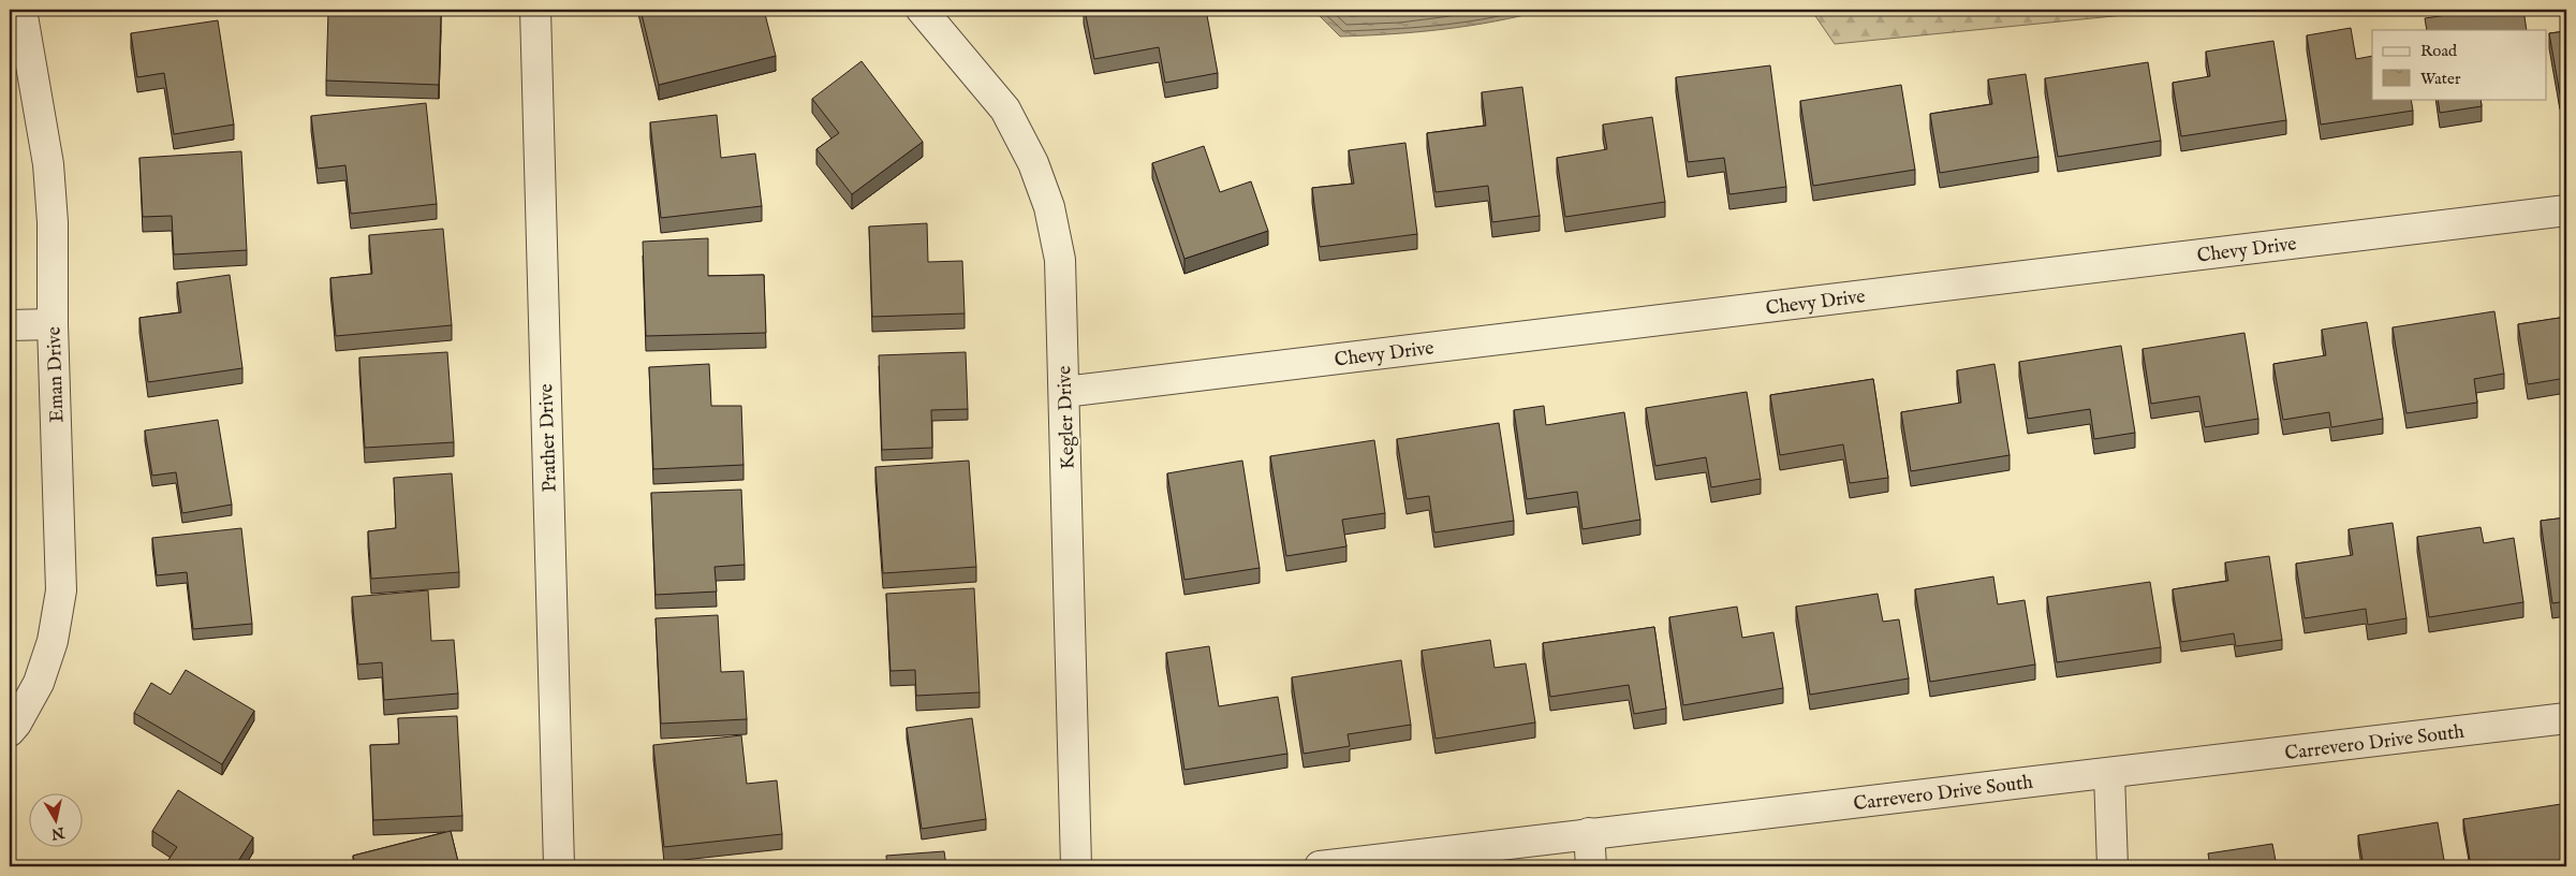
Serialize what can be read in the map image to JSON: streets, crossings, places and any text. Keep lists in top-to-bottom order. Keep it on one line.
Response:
{"streets":{"street":["Chevy Drive","Eman Drive","Kegler Drive","Prather Drive","Carrevero Drive South"]},"crossings":[["Chevy Drive","Kegler Drive"]],"legend":["Road","Water"],"north":"bottom"}
